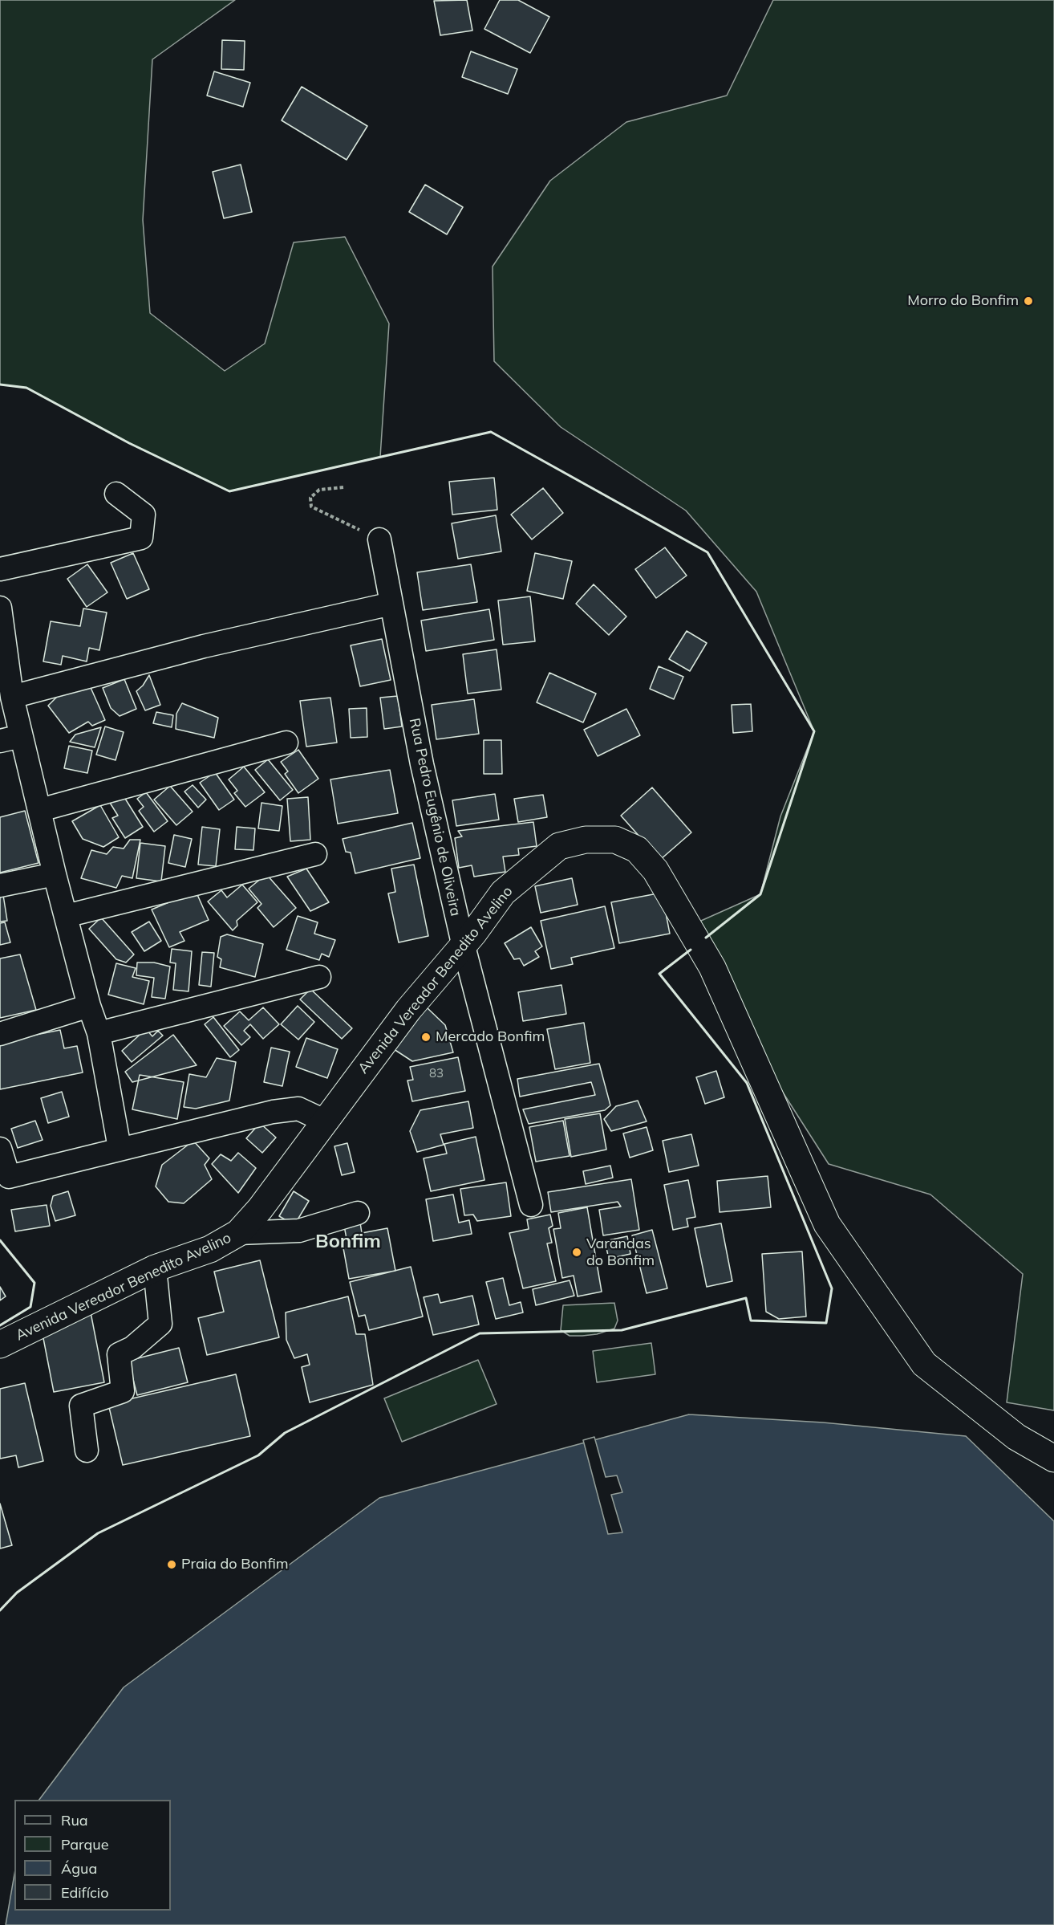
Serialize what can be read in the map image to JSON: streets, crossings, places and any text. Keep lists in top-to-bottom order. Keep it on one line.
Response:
{"streets":{"main road":["Avenida Vereador Benedito Avelino"],"street":["Rua Pedro Eugênio de Oliveira"]},"crossings":[["Rua Pedro Eugênio de Oliveira","Avenida Vereador Benedito Avelino"]],"districts":["Bonfim"],"places":["Morro do Bonfim","Mercado Bonfim","Varandas do Bonfim","Praia do Bonfim"],"house_numbers":["83"],"legend":["Rua","Parque","Água","Edifício"]}
